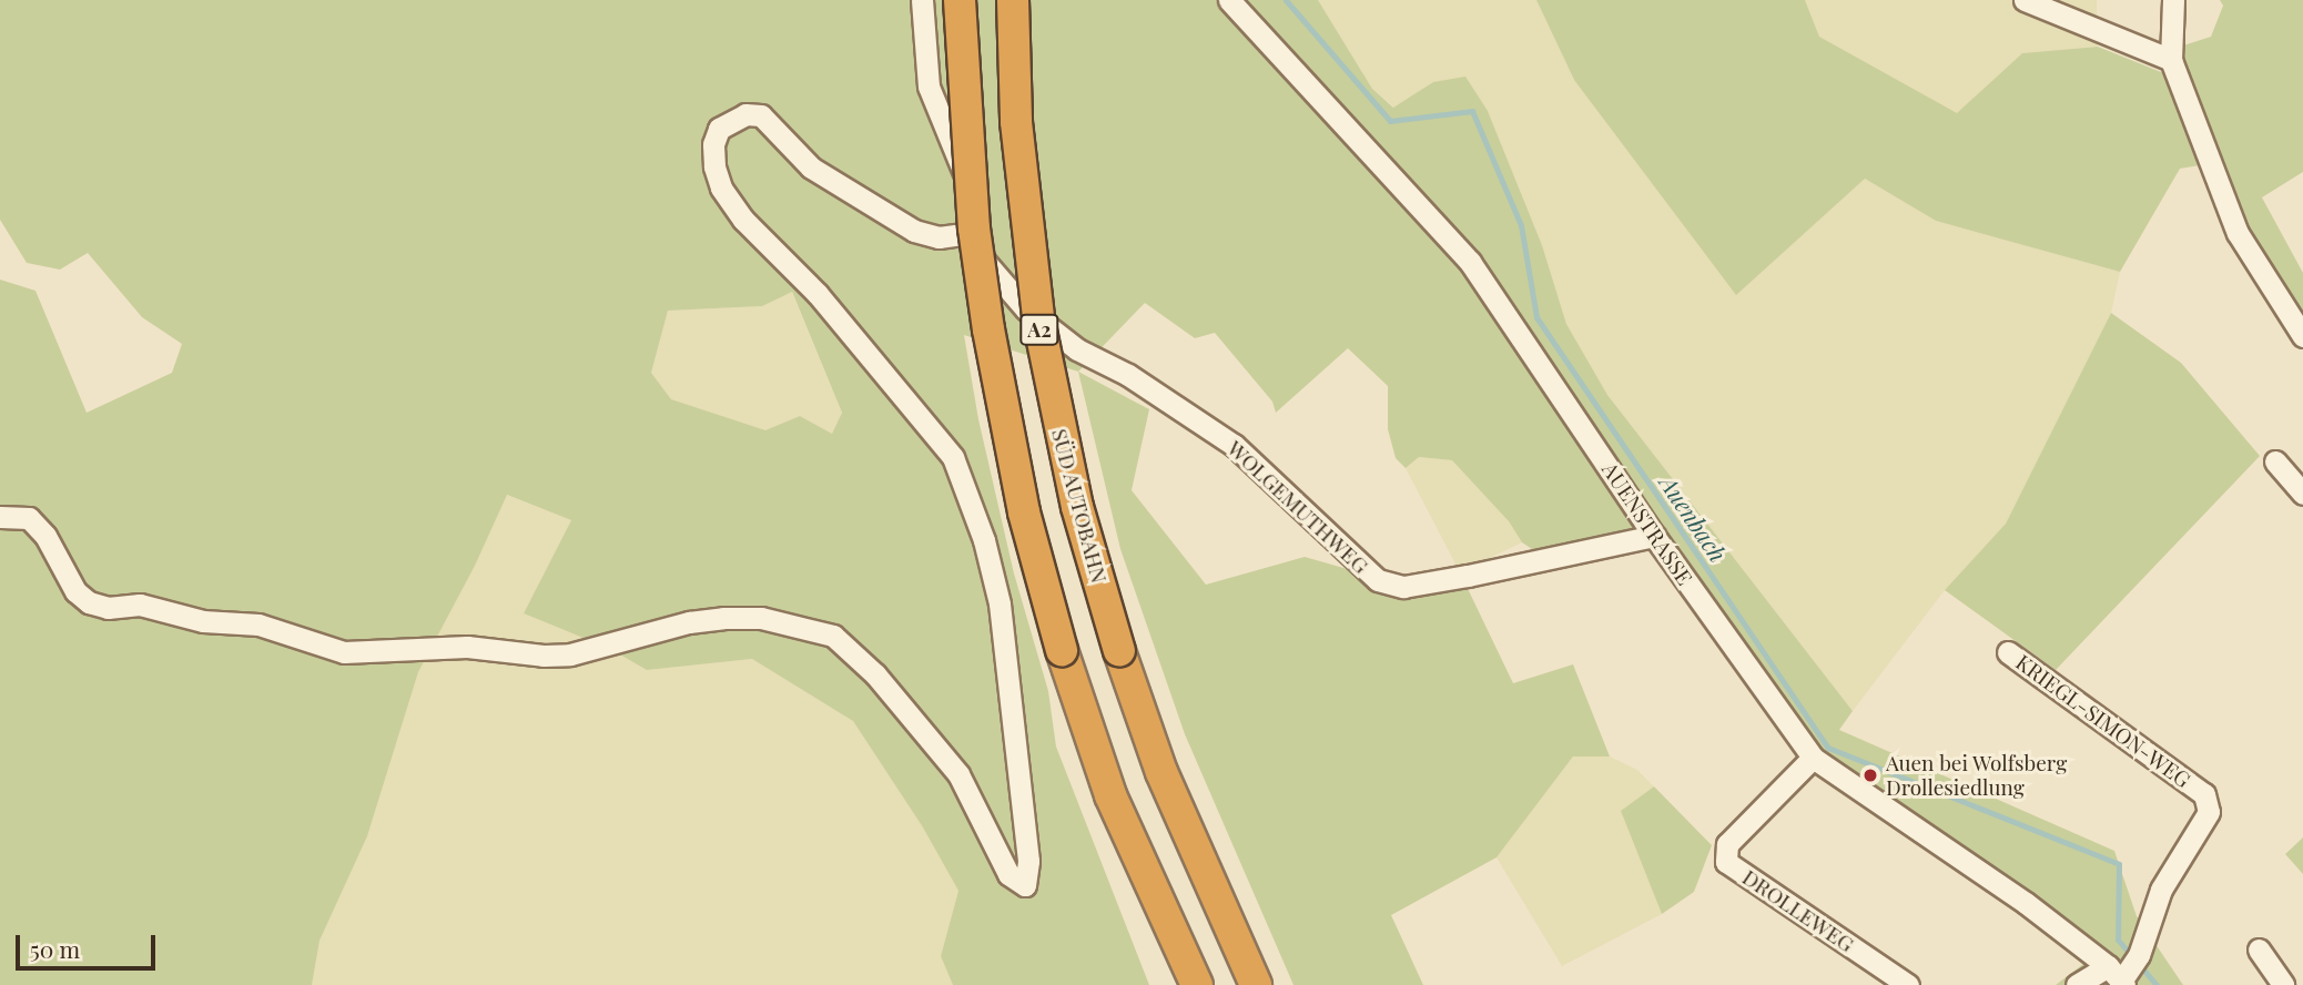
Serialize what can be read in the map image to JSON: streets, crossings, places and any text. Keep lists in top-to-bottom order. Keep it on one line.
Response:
{"streets":{"highway":["A2","SÜD AUTOBAHN"],"street":["WOLGEMUTHWEG","AUENSTRASSE","KRIEGL-SIMON-WEG","DROLLEWEG"]},"crossings":[["WOLGEMUTHWEG","AUENSTRASSE"],["AUENSTRASSE","KRIEGL-SIMON-WEG"],["AUENSTRASSE","DROLLEWEG"]],"water":["Auenbach"],"places":["Auen bei Wolfsberg Drollesiedlung"],"scale_bar":"50 m"}
